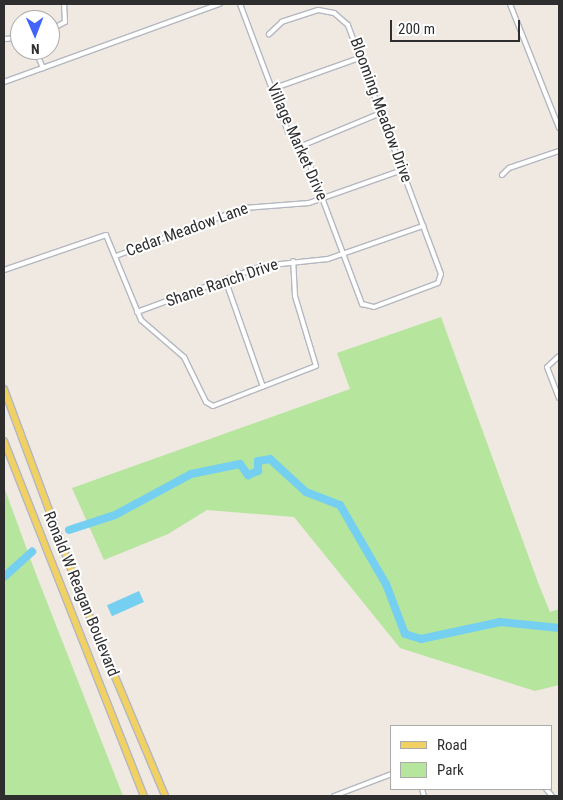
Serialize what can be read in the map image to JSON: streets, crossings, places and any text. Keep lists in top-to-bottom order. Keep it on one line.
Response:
{"streets":{"main road":["Ronald W Reagan Boulevard"],"street":["Blooming Meadow Drive","Village Market Drive","Cedar Meadow Lane","Shane Ranch Drive"]},"crossings":[["Blooming Meadow Drive","Village Market Drive"],["Blooming Meadow Drive","Cedar Meadow Lane"],["Blooming Meadow Drive","Shane Ranch Drive"],["Village Market Drive","Cedar Meadow Lane"],["Village Market Drive","Shane Ranch Drive"]],"legend":["Road","Park"],"scale_bar":"200 m","north":"bottom"}
